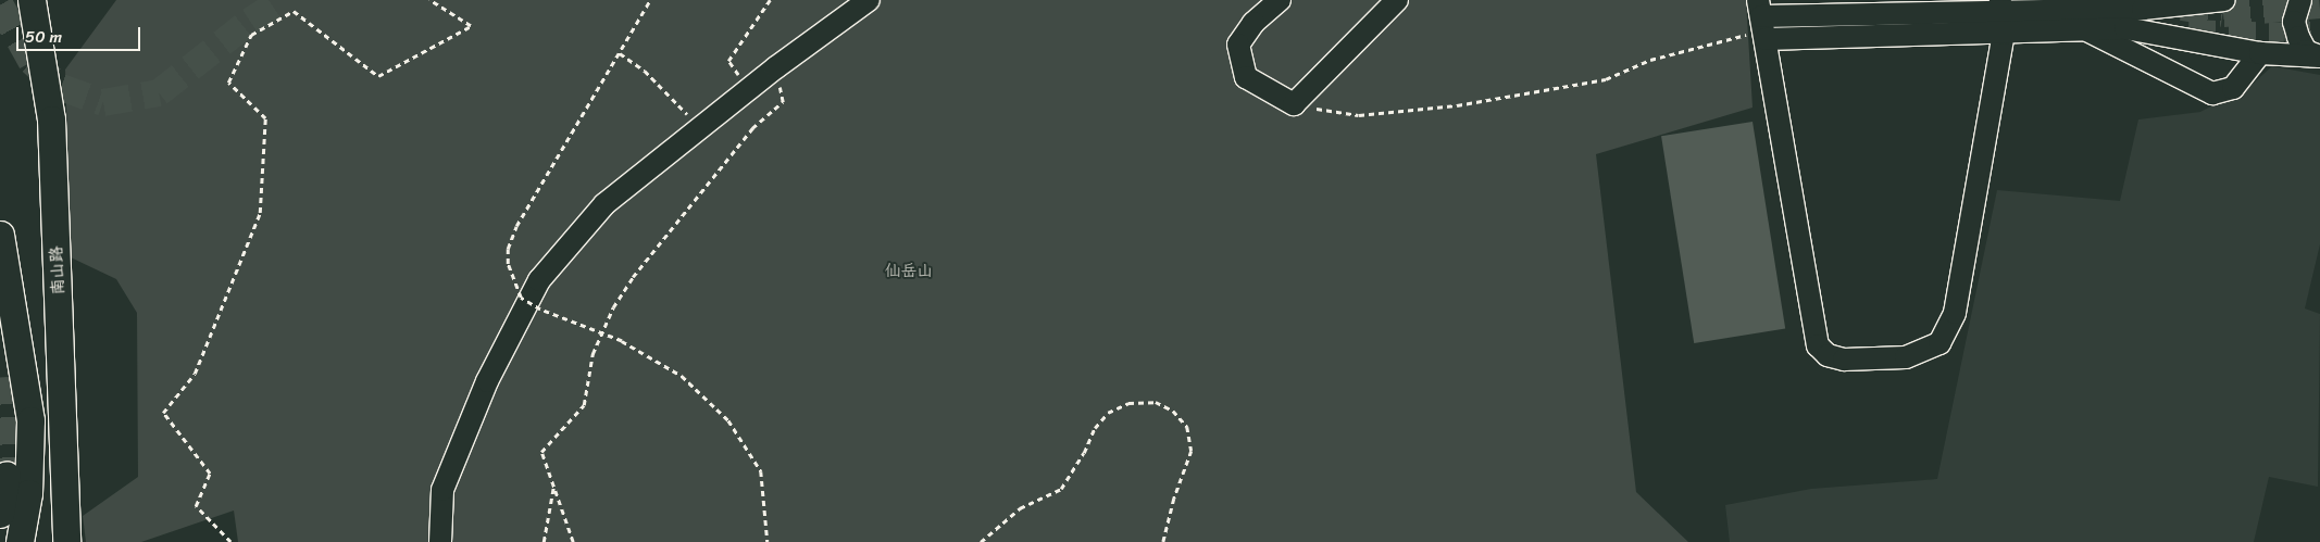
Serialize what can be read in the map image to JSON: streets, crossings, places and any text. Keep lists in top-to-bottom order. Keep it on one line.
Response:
{"streets":{"main road":["南山路"]},"parks":["仙岳山"],"scale_bar":"50 m"}
